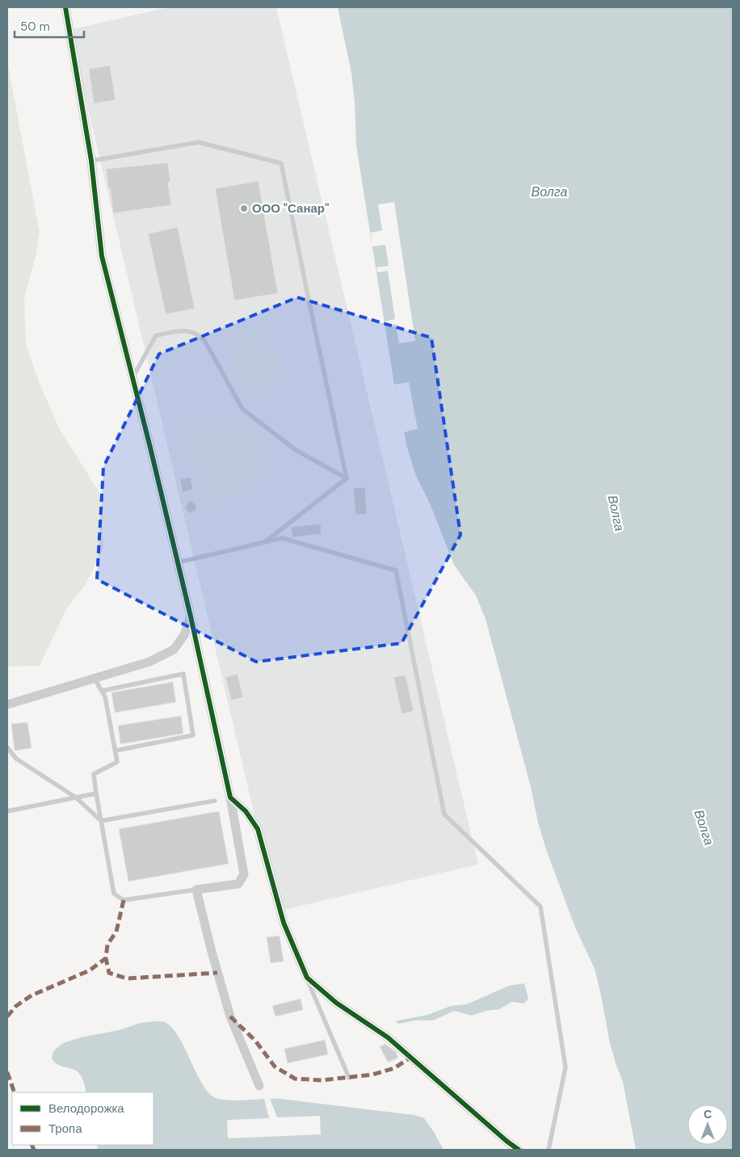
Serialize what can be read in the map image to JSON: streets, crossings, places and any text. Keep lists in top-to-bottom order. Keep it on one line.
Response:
{"water":["Волга"],"places":["ООО \"Санар\""],"legend":["Велодорожка","Тропа"],"scale_bar":"50 m","north":"top"}
